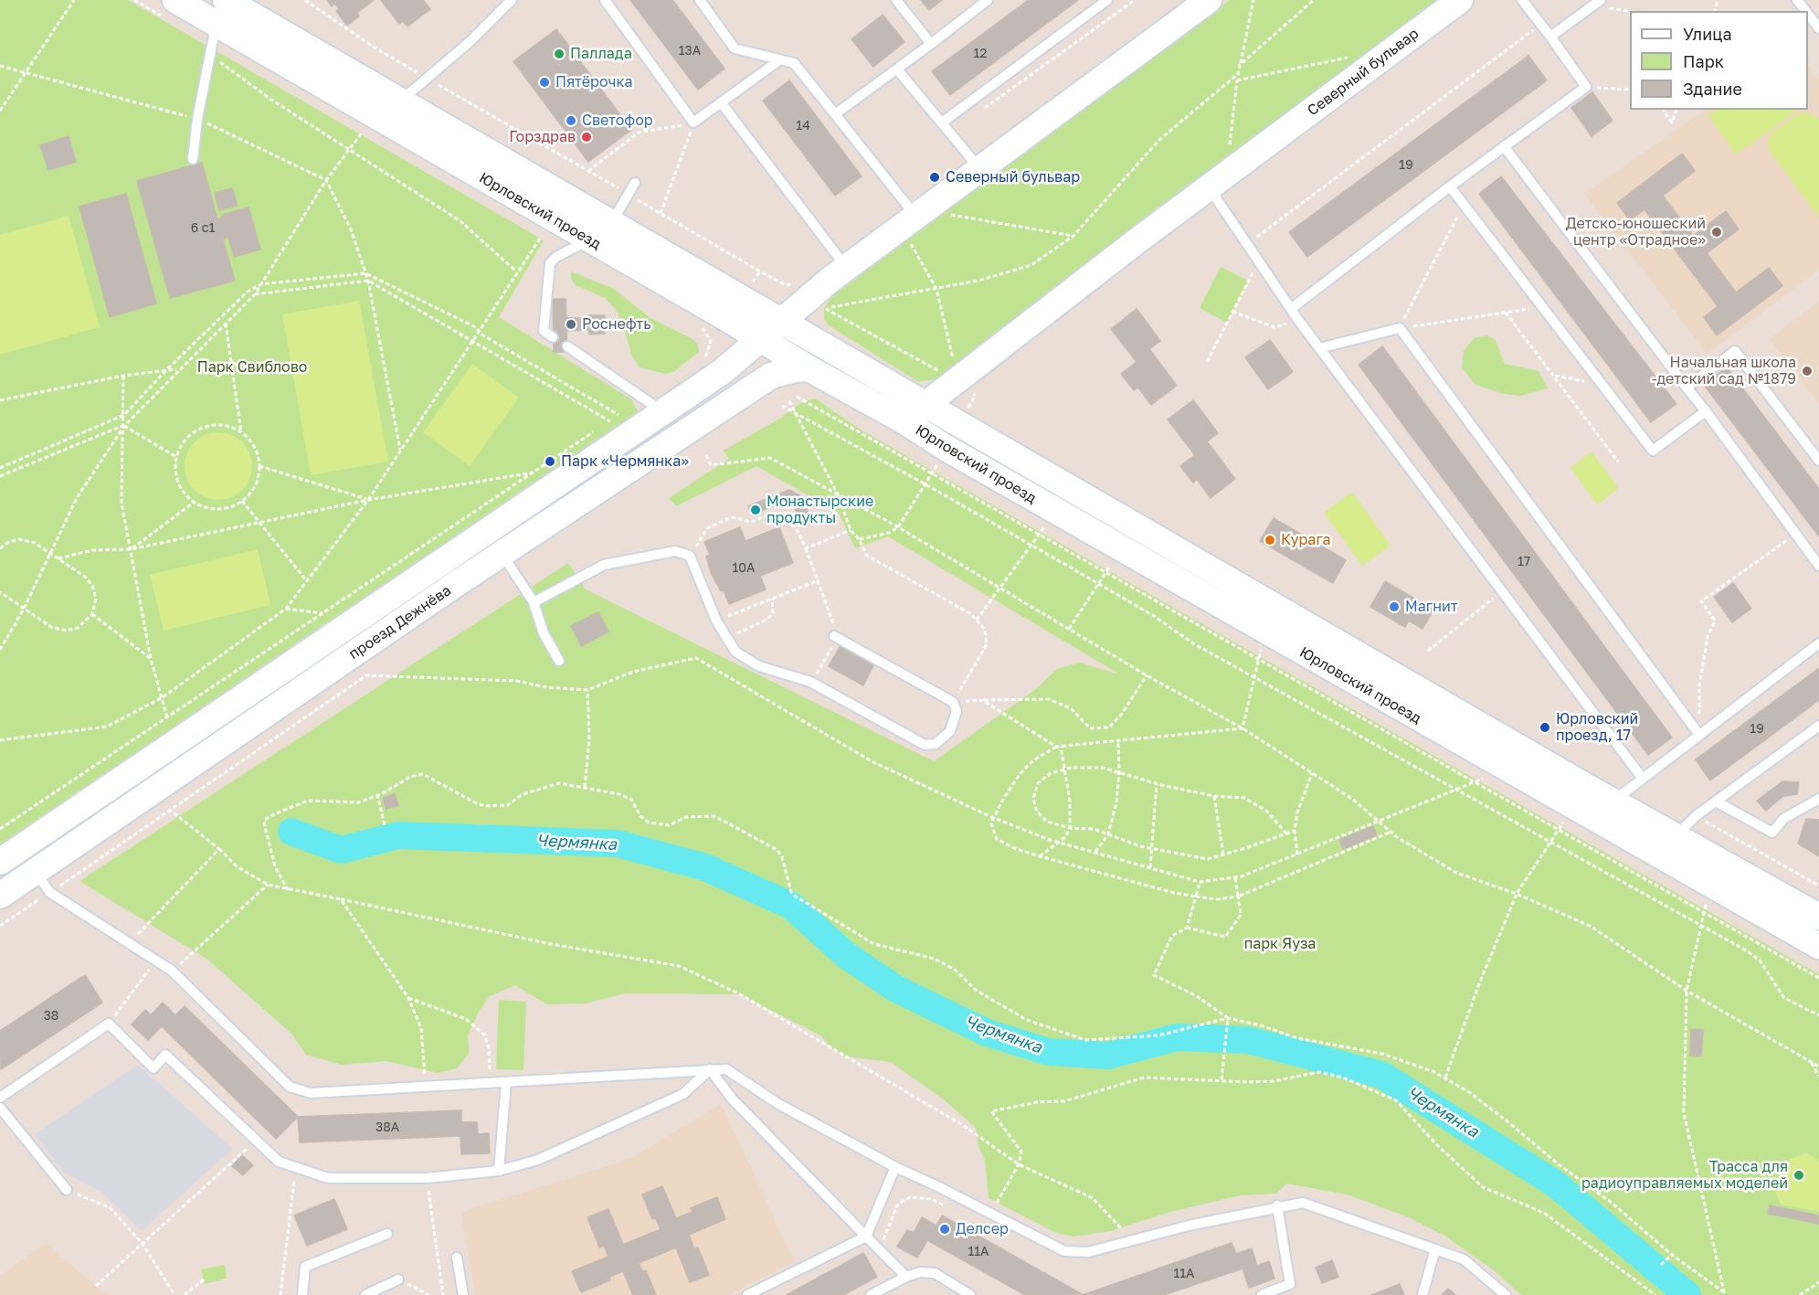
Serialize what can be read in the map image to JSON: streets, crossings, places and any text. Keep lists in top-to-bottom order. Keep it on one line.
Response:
{"streets":{"main road":["Северный бульвар","Юрловский проезд","проезд Дежнёва"]},"crossings":[["Северный бульвар","Юрловский проезд"],["Юрловский проезд","проезд Дежнёва"]],"water":["Чермянка"],"parks":["Парк Свиблово","парк Яуза"],"places":["Паллада","Пятёрочка","Светофор","Горздрав","Северный бульвар","Детско-юношеский центр «Отрадное»","Роснефть","Начальная школа -детский сад №1879","Парк «Чермянка»","Монастырские продукты","Курага","Магнит","Юрловский проезд, 17","Трасса для радиоуправляемых моделей","Делсер"],"house_numbers":["13А","12","14","19","6 с1","17","10А","19","38","38А","11А","11А"],"legend":["Улица","Парк","Здание"]}
